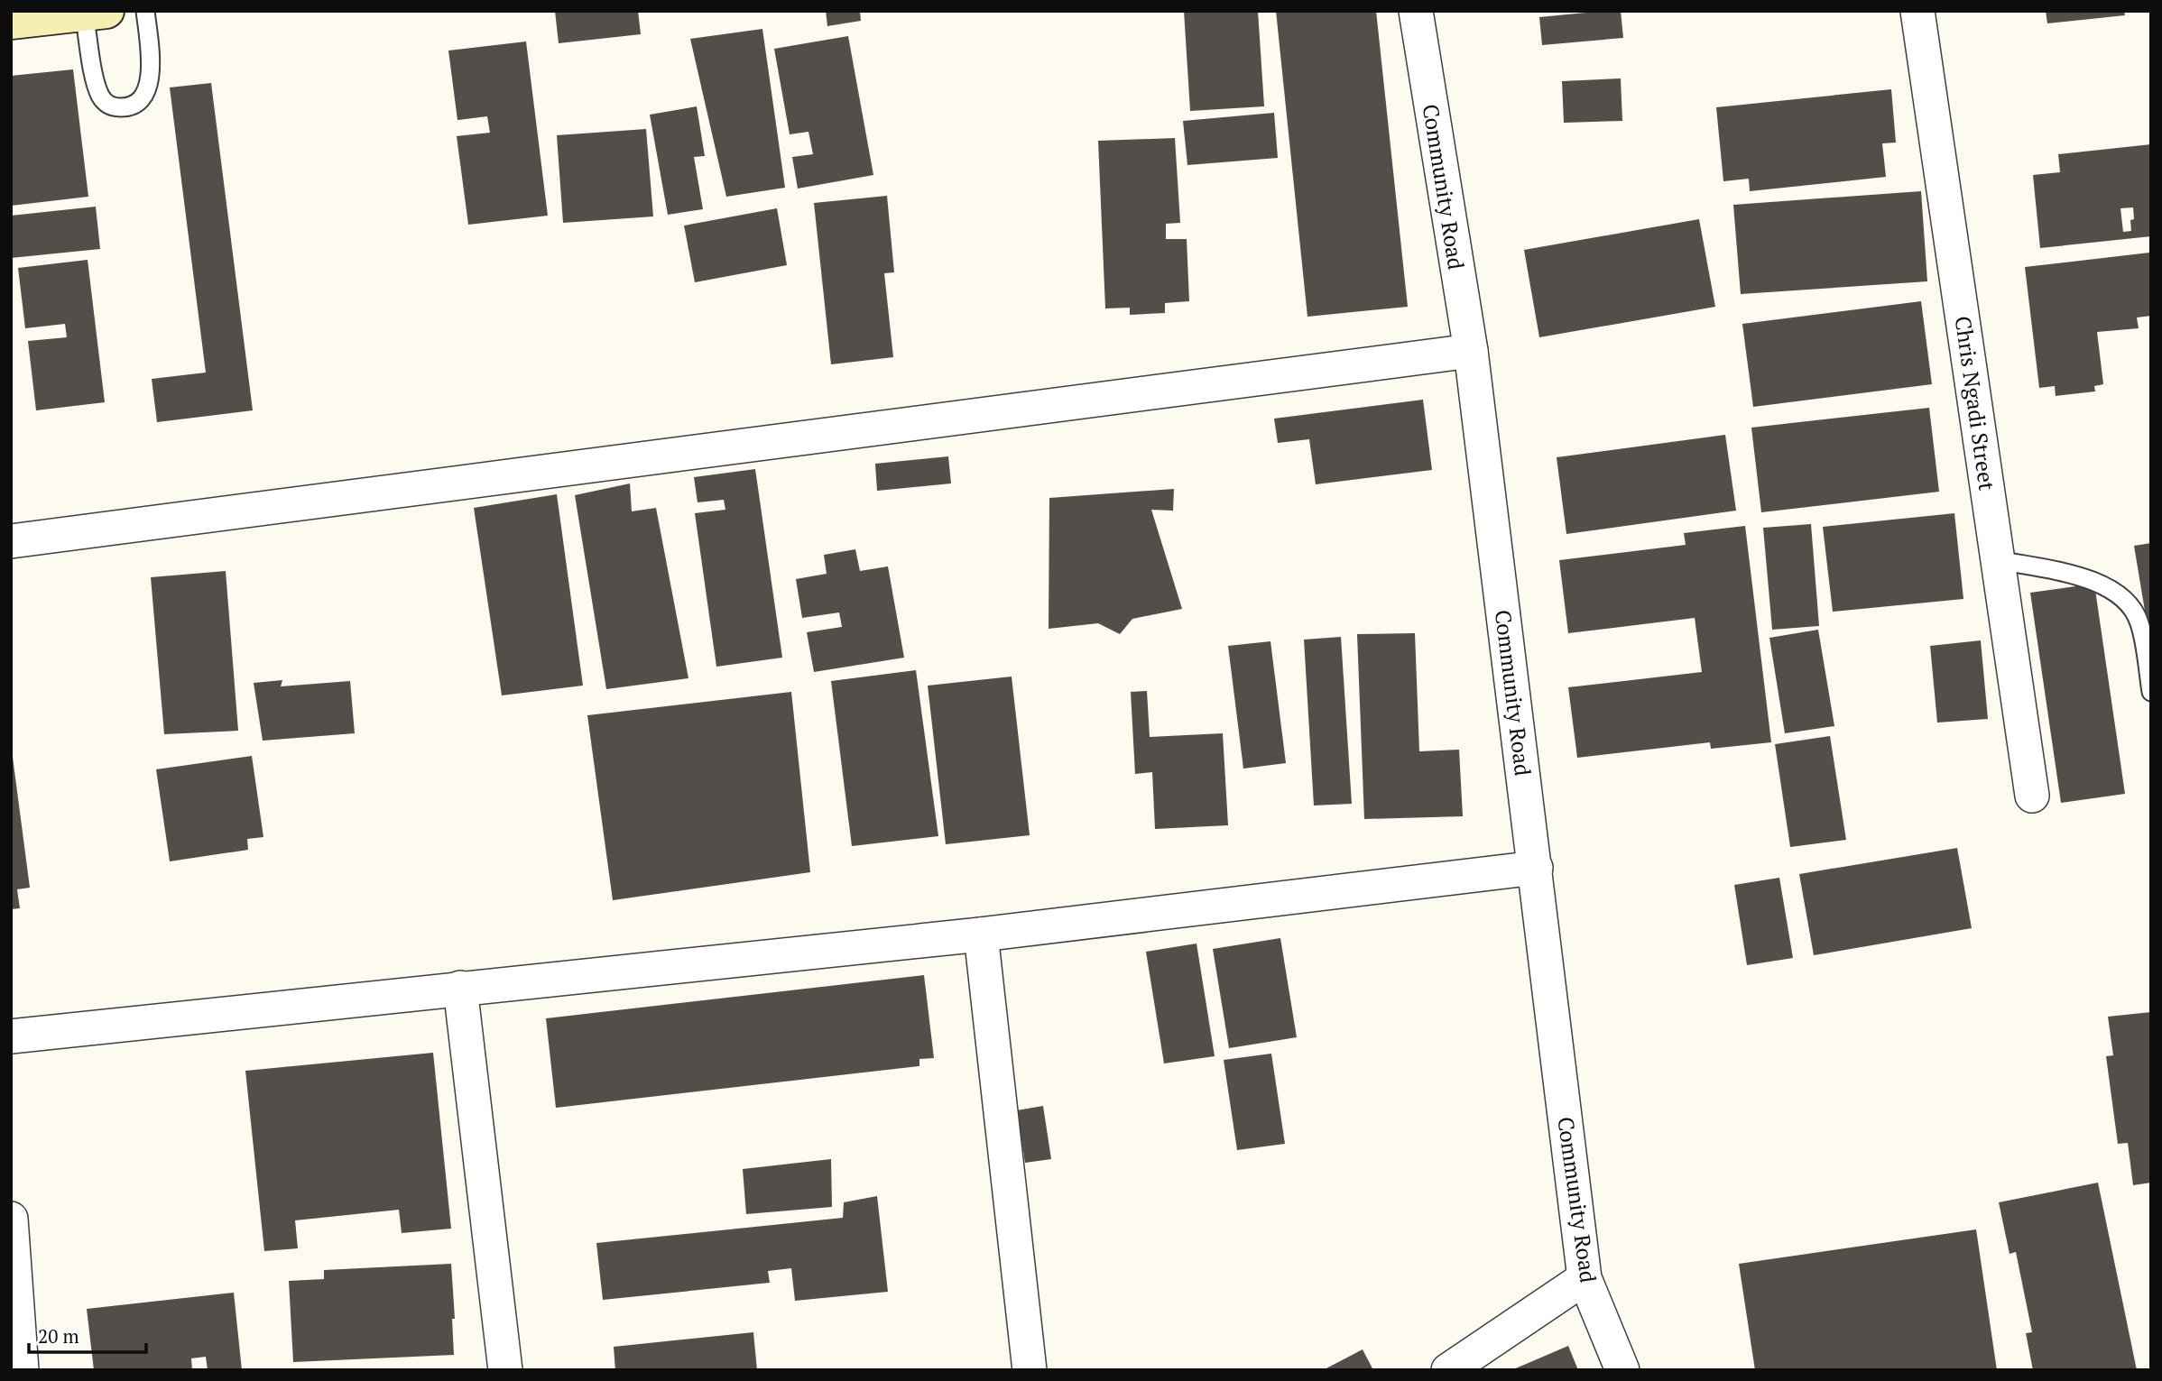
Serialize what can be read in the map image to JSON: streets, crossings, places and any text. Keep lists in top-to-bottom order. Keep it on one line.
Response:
{"streets":{"street":["Community Road","Chris Ngadi Street"]},"scale_bar":"20 m"}
